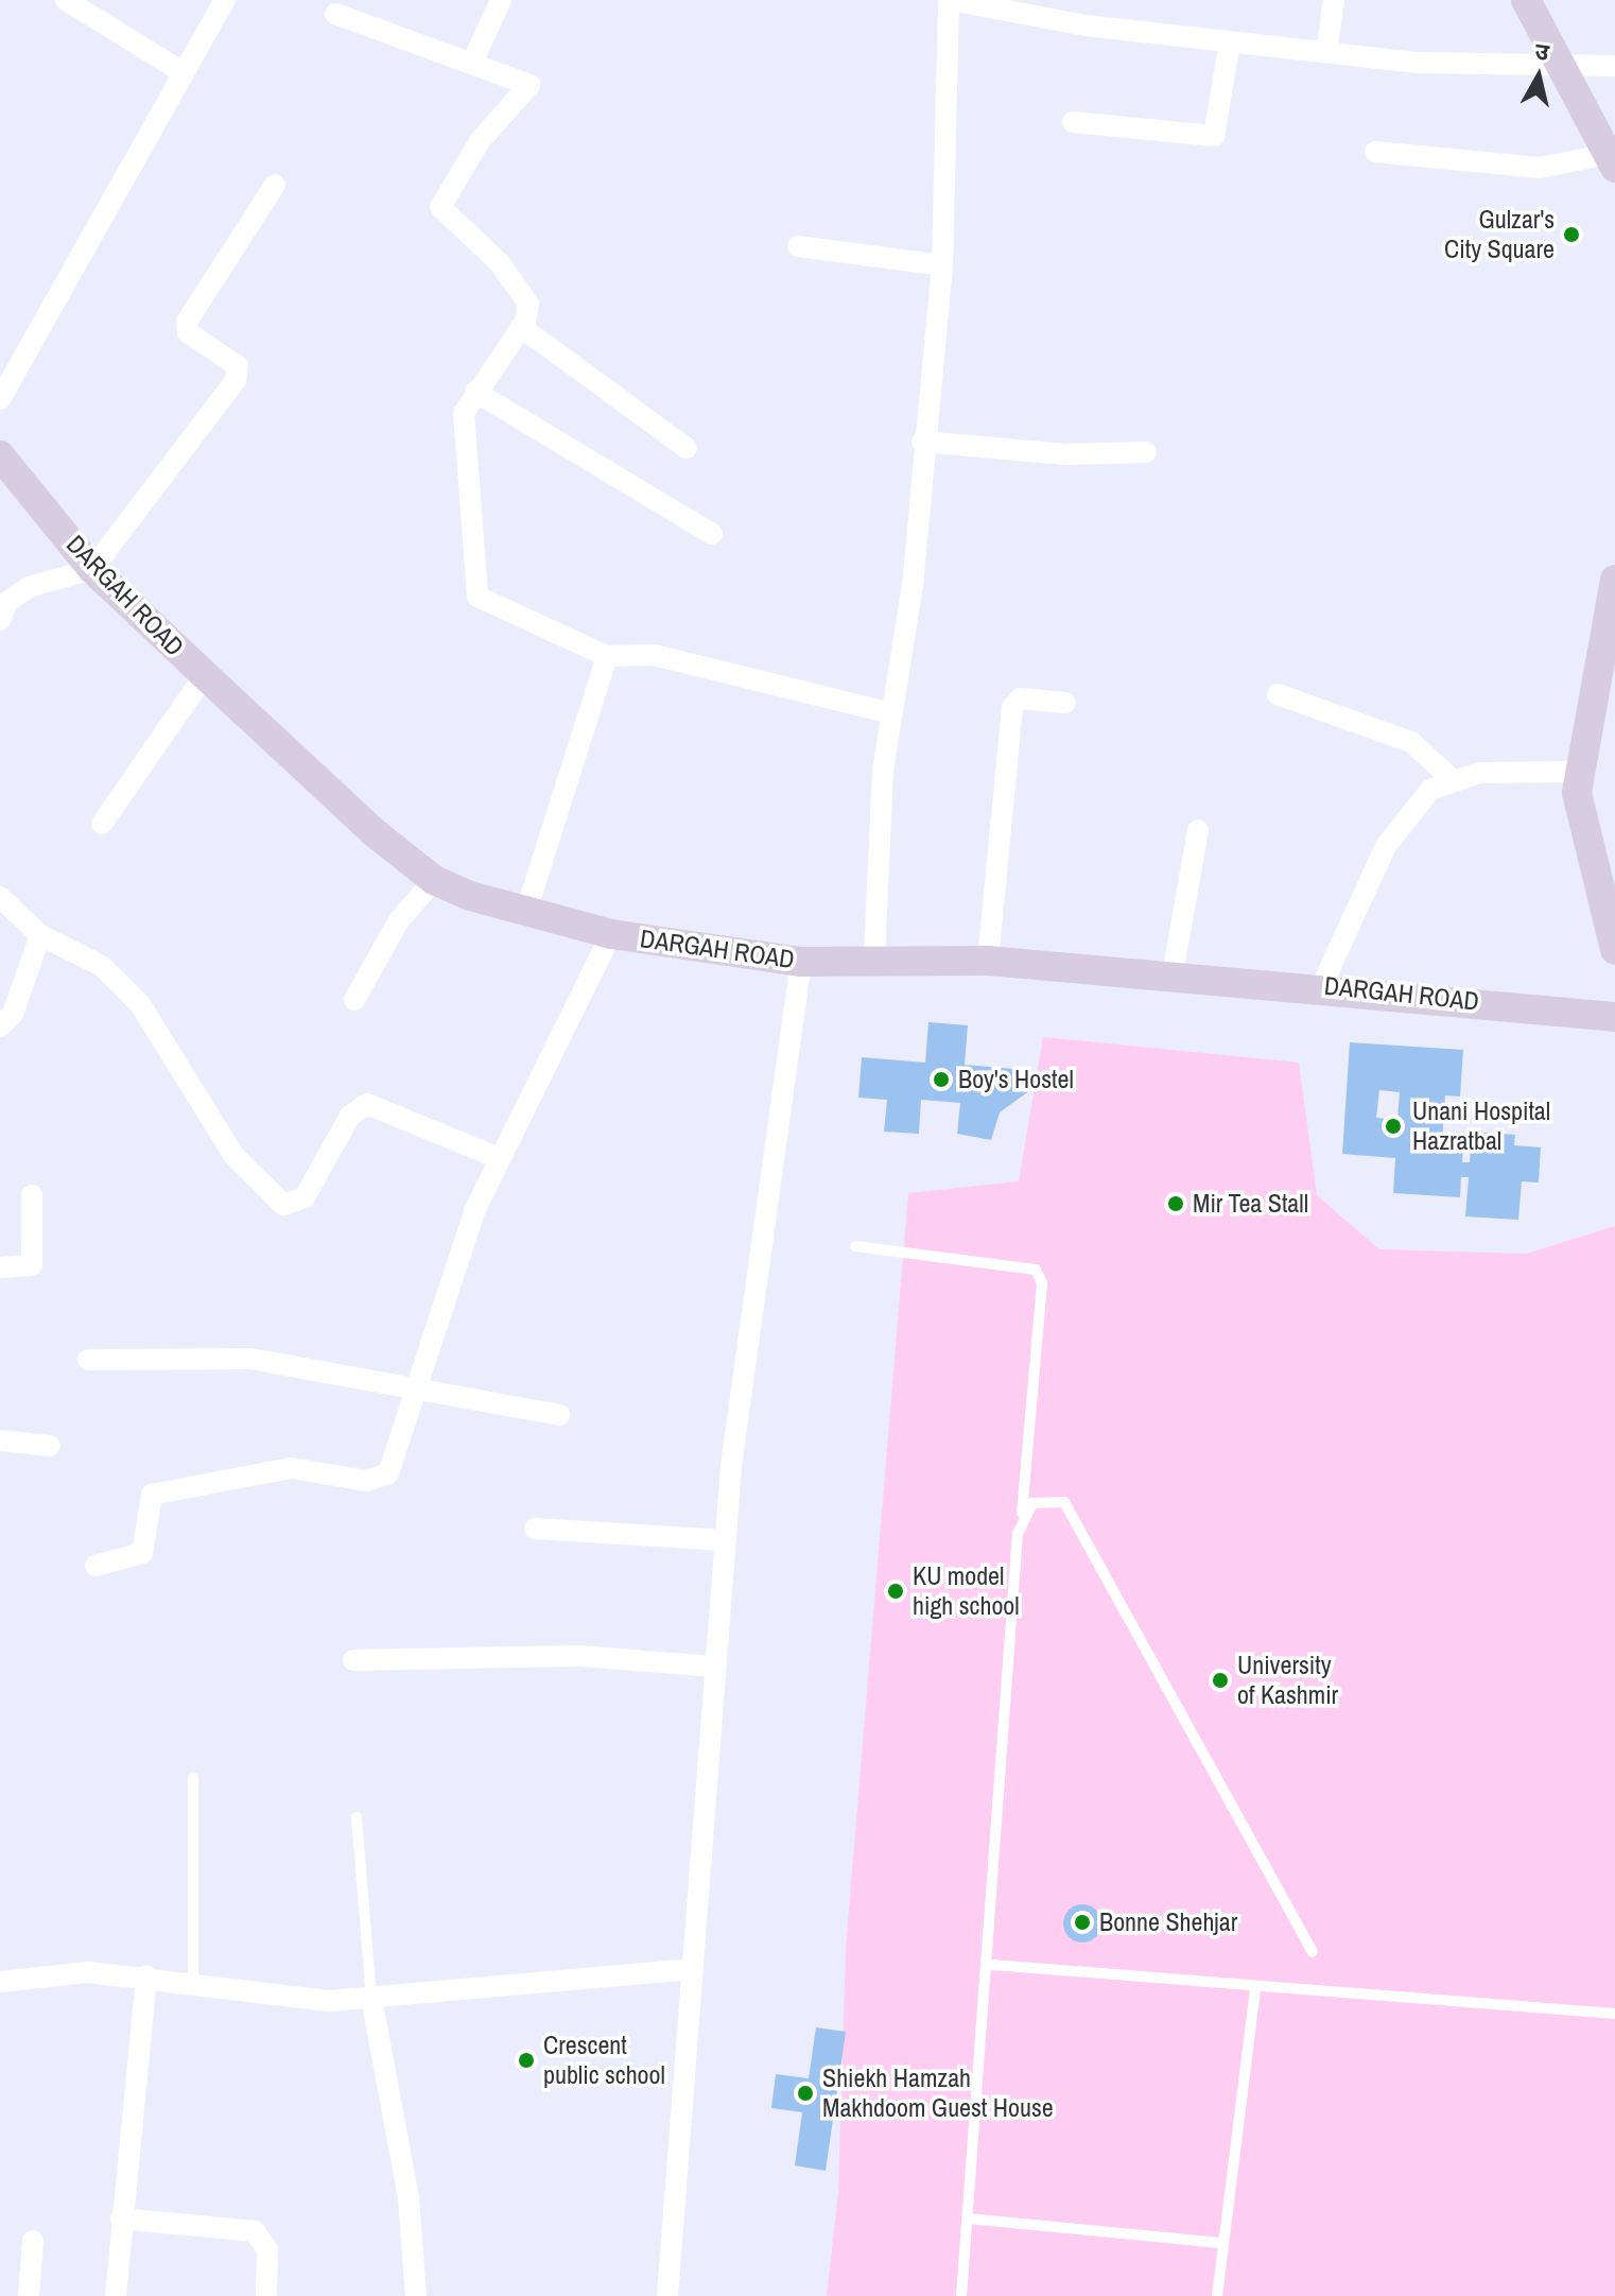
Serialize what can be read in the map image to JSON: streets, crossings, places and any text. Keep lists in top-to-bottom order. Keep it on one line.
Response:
{"streets":{"street":["DARGAH ROAD"]},"places":["Gulzar's City Square","Boy's Hostel","Unani Hospital Hazratbal","Mir Tea Stall","KU model high school","University of Kashmir","Bonne Shehjar","Crescent public school","Shiekh Hamzah Makhdoom Guest House"],"north":"top"}
